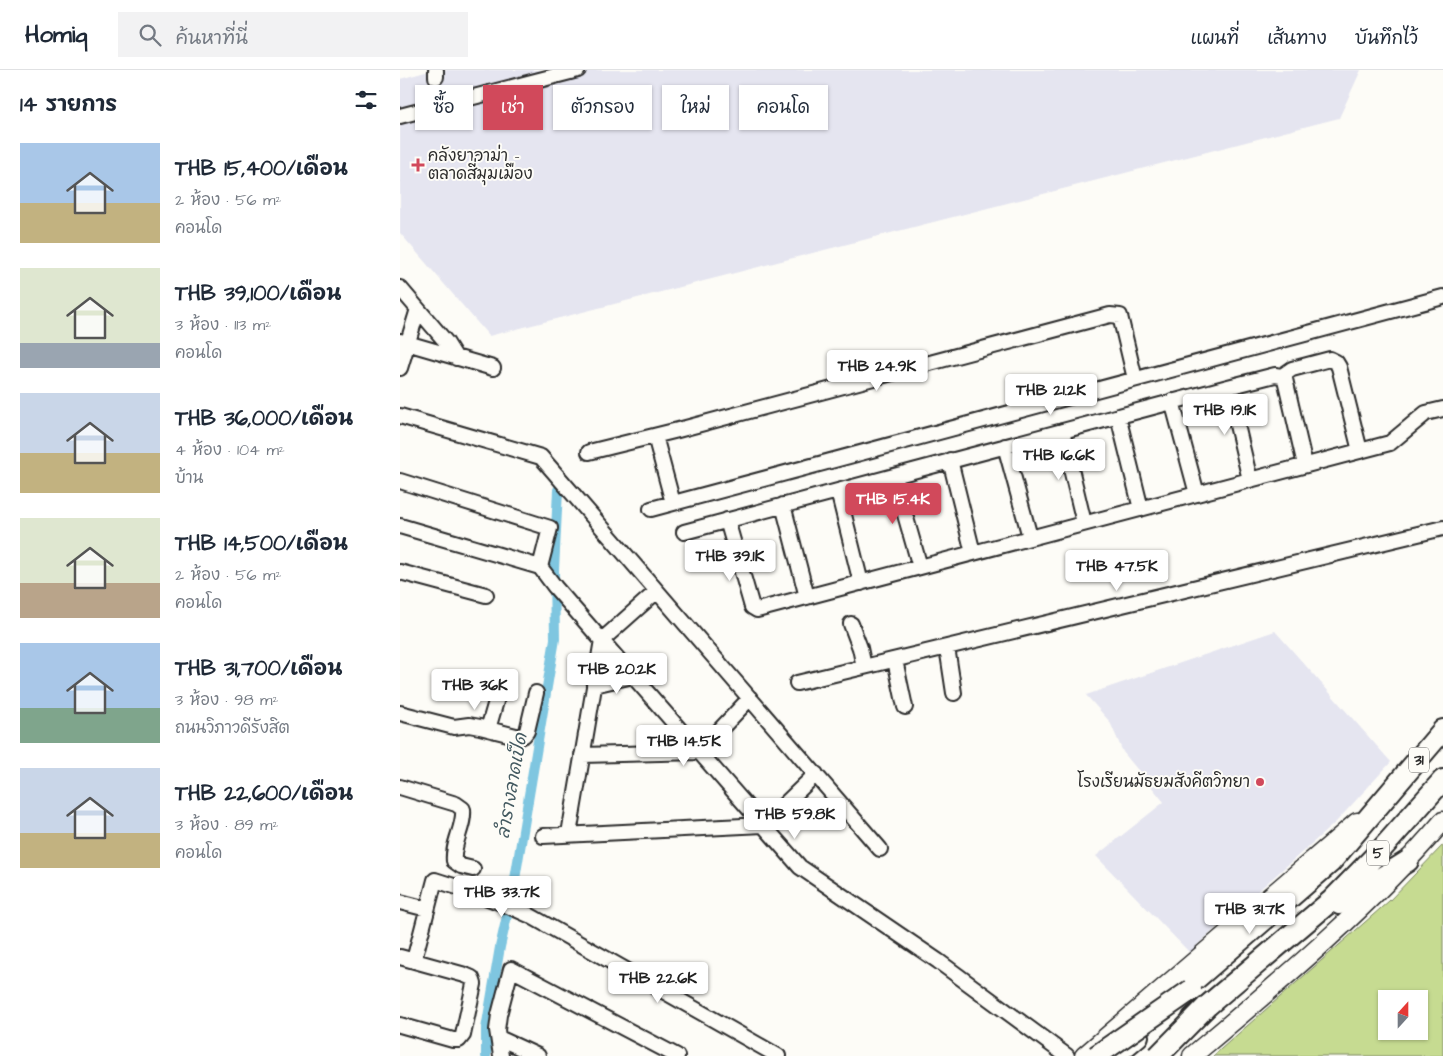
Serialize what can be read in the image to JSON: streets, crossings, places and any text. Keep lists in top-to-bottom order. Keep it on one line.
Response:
{"streets":{"highway":["31","5"]},"crossings":[["31","5"]],"water":["ลำรางลาดเป็ด"],"places":{"health":["คลังยาอาม่า - ตลาดสี่มุมเมือง"],"other":["โรงเรียนมัธยมสังคีตวิทยา"]},"north":"top","page":{"header":"Homiq","search":"ค้นหาที่นี่","nav":["แผนที่","เส้นทาง","บันทึกไว้"],"heading":"14 รายการ","chip":["ซื้อ","เช่า","ตัวกรอง","ใหม่","คอนโด"],"list":[{"name":"THB 15,400/เดือน","note":"2 ห้อง · 56 m² · คอนโด"},{"name":"THB 39,100/เดือน","note":"3 ห้อง · 113 m² · คอนโด"},{"name":"THB 36,000/เดือน","note":"4 ห้อง · 104 m² · บ้าน"},{"name":"THB 14,500/เดือน","note":"2 ห้อง · 56 m² · คอนโด"},{"name":"THB 31,700/เดือน","note":"3 ห้อง · 98 m² · ถนนวิภาวดีรังสิต"},{"name":"THB 22,600/เดือน","note":"3 ห้อง · 89 m² · คอนโด"}],"price":["THB 24.9K","THB 21.2K","THB 19.1K","THB 16.6K","THB 15.4K","THB 39.1K","THB 47.5K","THB 20.2K","THB 36K","THB 14.5K","THB 59.8K","THB 33.7K","THB 31.7K","THB 22.6K"]}}
